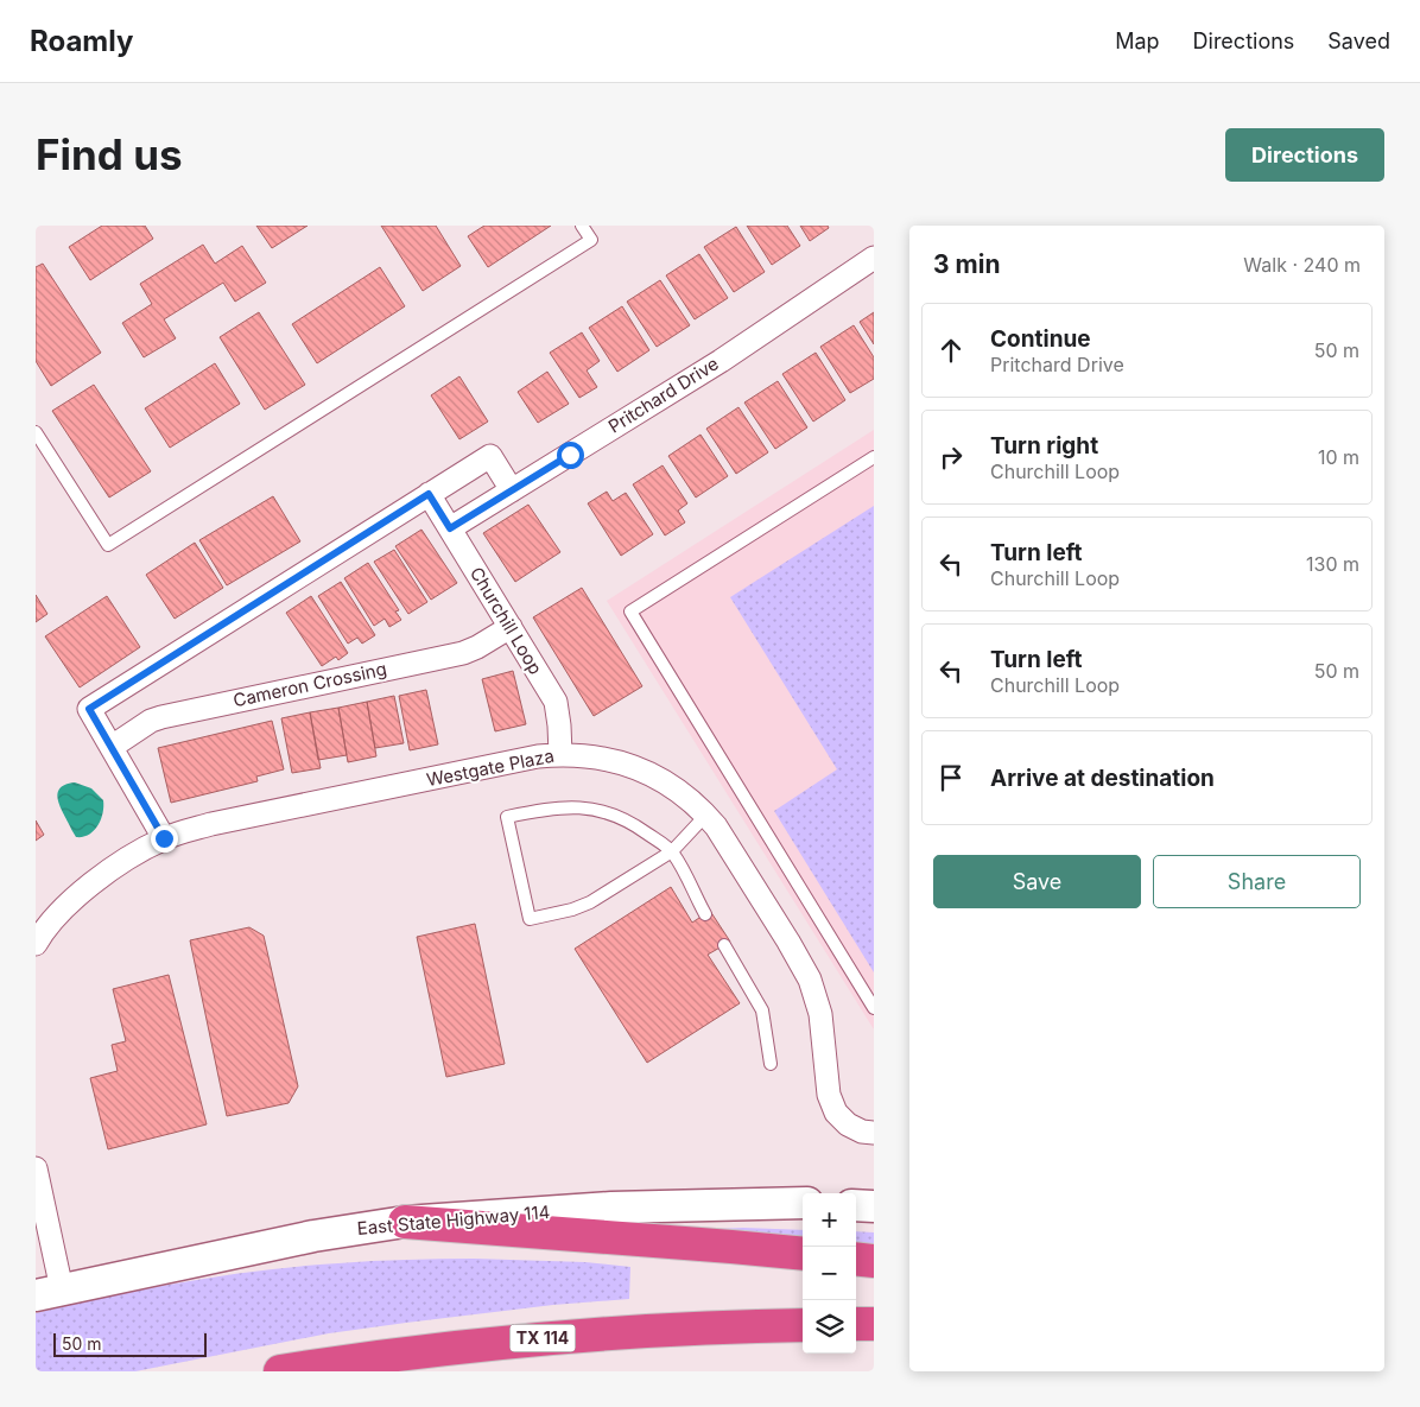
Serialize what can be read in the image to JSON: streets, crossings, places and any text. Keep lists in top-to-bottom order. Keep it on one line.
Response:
{"streets":{"highway":["TX 114"],"main road":["East State Highway 114"],"street":["Pritchard Drive","Churchill Loop","Cameron Crossing","Westgate Plaza"]},"crossings":[["Pritchard Drive","Churchill Loop"],["Churchill Loop","Cameron Crossing"],["Churchill Loop","Westgate Plaza"]],"scale_bar":"50 m","page":{"header":"Roamly","nav":["Map","Directions","Saved"],"buttons":["Directions",["Save","Share"]],"title":"Find us","heading":["3 min","Walk · 240 m"],"list":[["Continue","Pritchard Drive","50 m"],["Turn right","Churchill Loop","10 m"],["Turn left","Churchill Loop","130 m"],["Turn left","Churchill Loop","50 m"],"Arrive at destination"],"map_buttons":["+","−"],"scale":"50 m"}}
